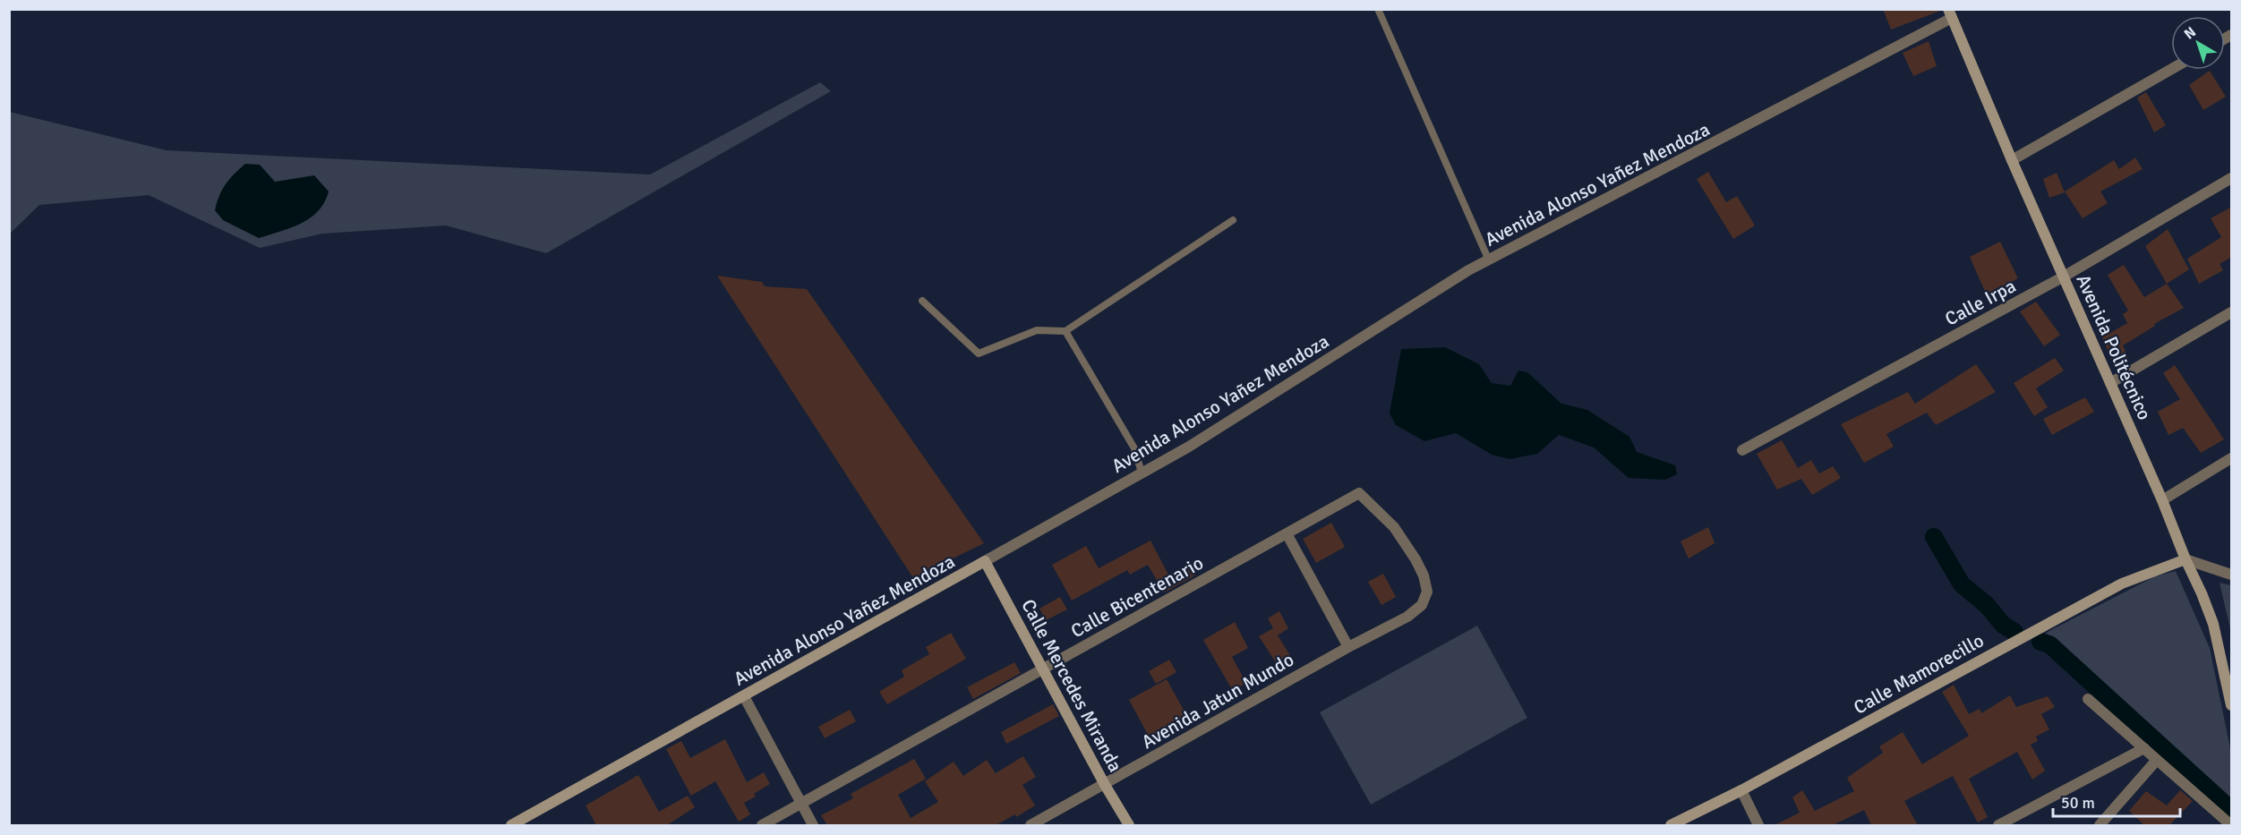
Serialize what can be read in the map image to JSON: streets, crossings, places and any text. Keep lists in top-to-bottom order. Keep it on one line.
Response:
{"streets":{"street":["Avenida Alonso Yañez Mendoza","Calle Irpa","Avenida Politécnico","Calle Bicentenario","Calle Mamorecillo","Calle Mercedes Miranda","Avenida Jatun Mundo"]},"crossings":[["Avenida Alonso Yañez Mendoza","Avenida Politécnico"],["Avenida Alonso Yañez Mendoza","Calle Mercedes Miranda"],["Calle Irpa","Avenida Politécnico"],["Avenida Politécnico","Calle Mamorecillo"],["Calle Bicentenario","Calle Mercedes Miranda"],["Calle Bicentenario","Avenida Jatun Mundo"],["Calle Mercedes Miranda","Avenida Jatun Mundo"]],"scale_bar":"50 m","north":"top left"}
